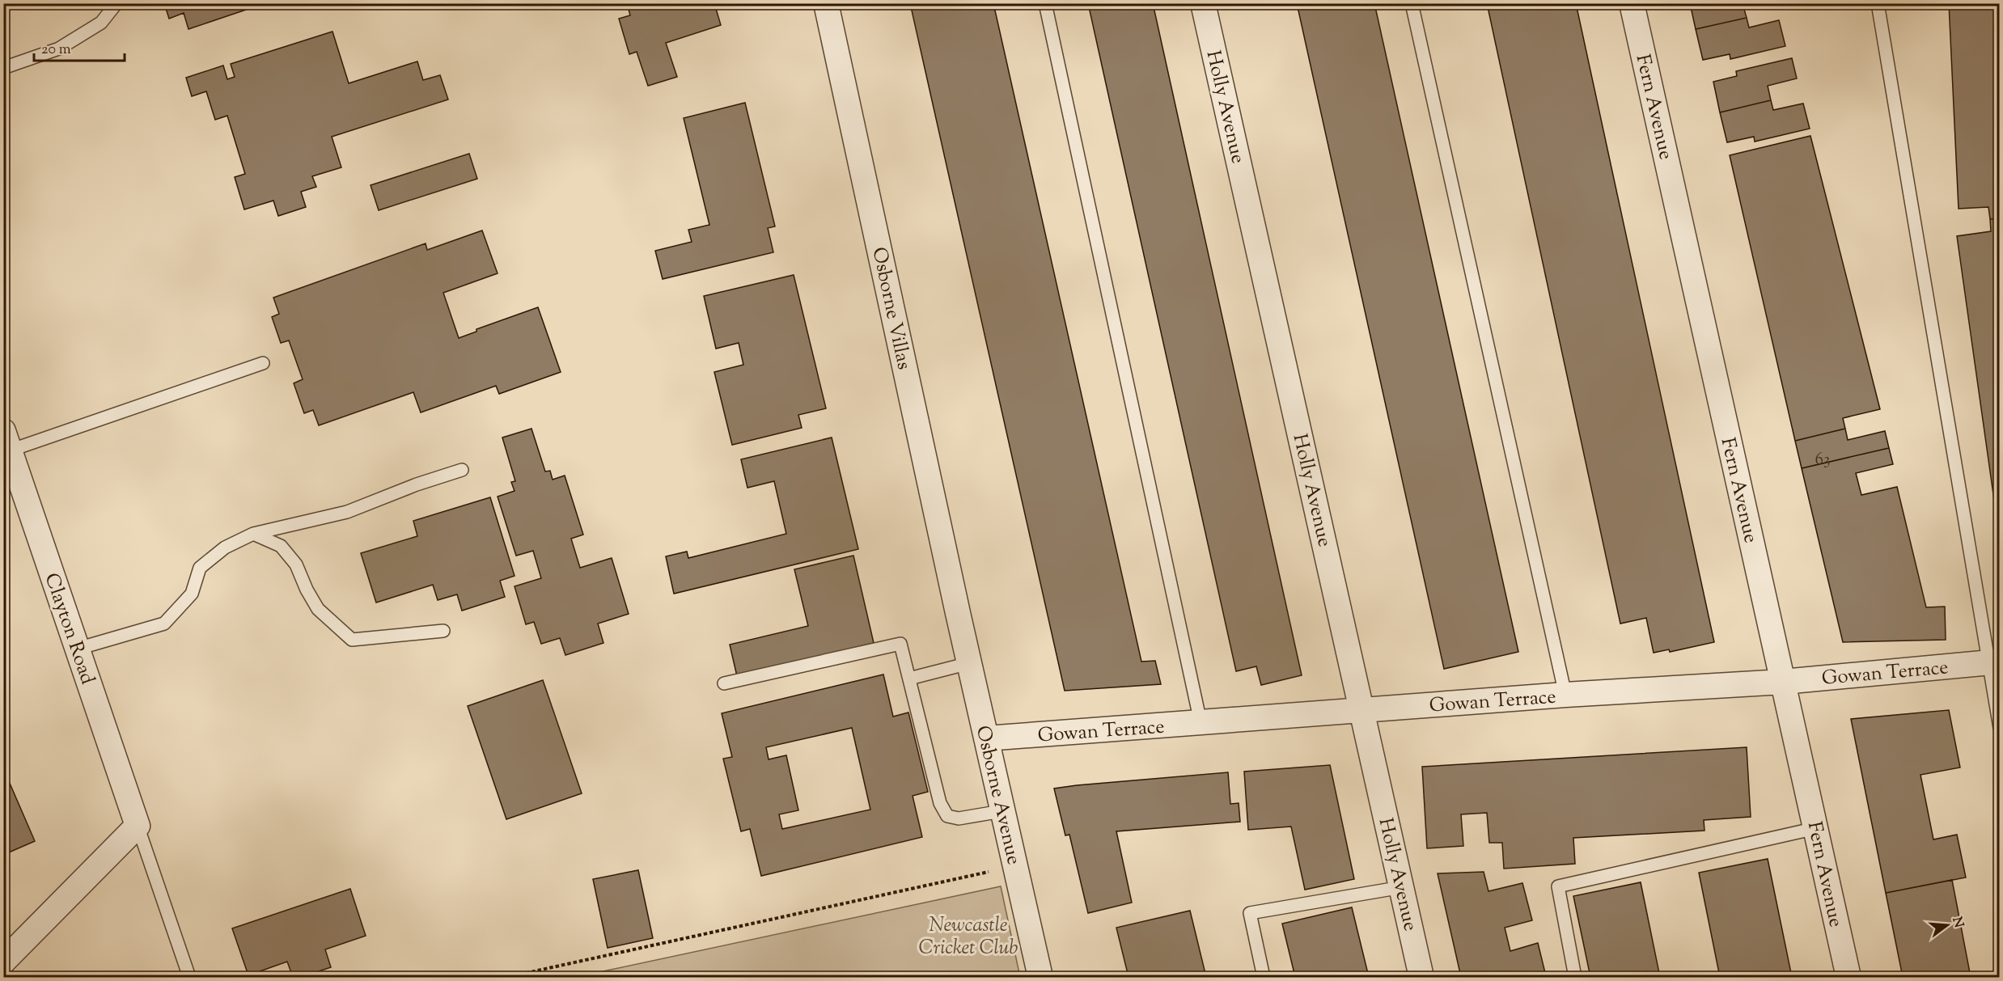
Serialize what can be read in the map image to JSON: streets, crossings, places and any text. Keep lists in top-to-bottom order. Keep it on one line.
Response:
{"streets":{"street":["Holly Avenue","Fern Avenue","Osborne Villas","Clayton Road","Gowan Terrace","Osborne Avenue"]},"crossings":[["Holly Avenue","Gowan Terrace"],["Fern Avenue","Gowan Terrace"],["Osborne Villas","Osborne Avenue"],["Gowan Terrace","Osborne Avenue"]],"parks":["Newcastle Cricket Club"],"house_numbers":["63"],"scale_bar":"20 m","north":"right"}
